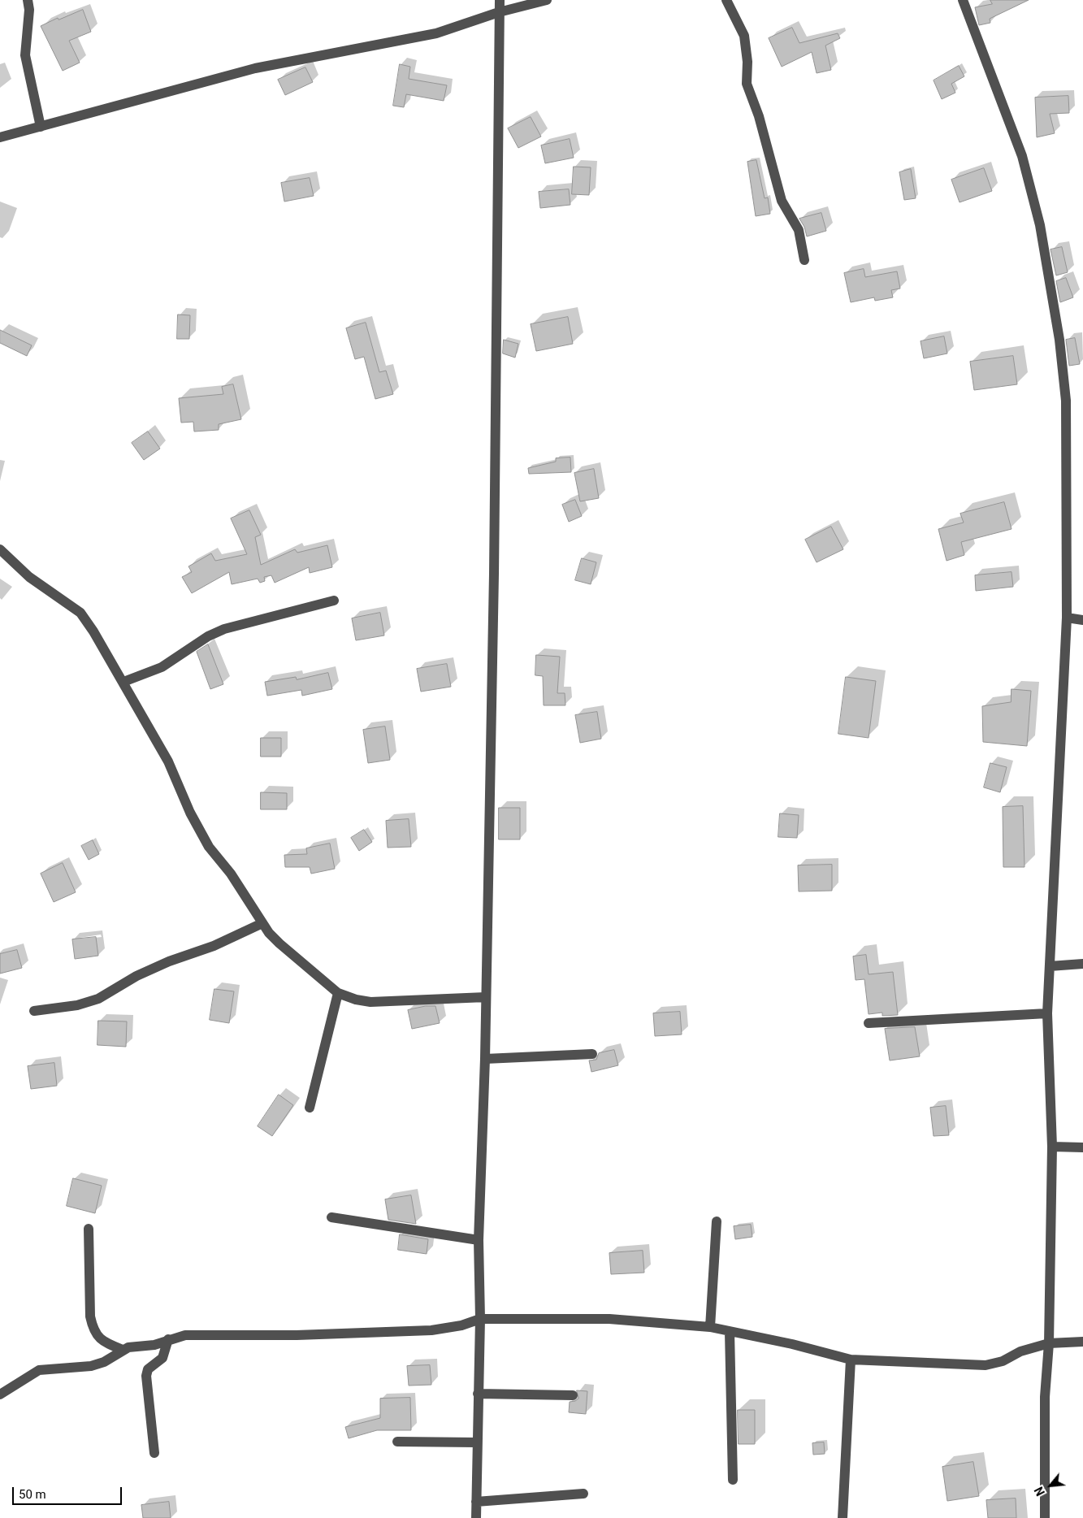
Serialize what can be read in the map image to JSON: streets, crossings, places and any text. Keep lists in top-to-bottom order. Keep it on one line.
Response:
{"scale_bar":"50 m","north":"bottom left"}
